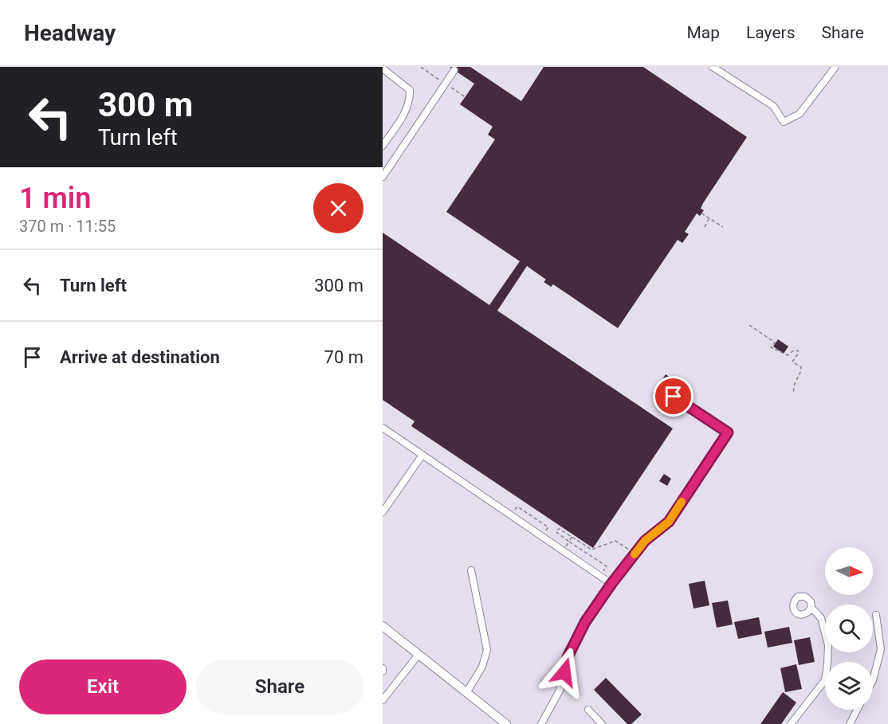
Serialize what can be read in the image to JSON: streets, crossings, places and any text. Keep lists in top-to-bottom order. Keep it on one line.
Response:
{"north":"right","page":{"header":"Headway","nav":["Map","Layers","Share"],"turn":["300 m","Turn left"],"heading":["1 min","370 m · 11:55"],"list":[{"name":"Turn left","value":"300 m"},{"name":"Arrive at destination","value":"70 m"}],"buttons":["Exit","Share"]}}
